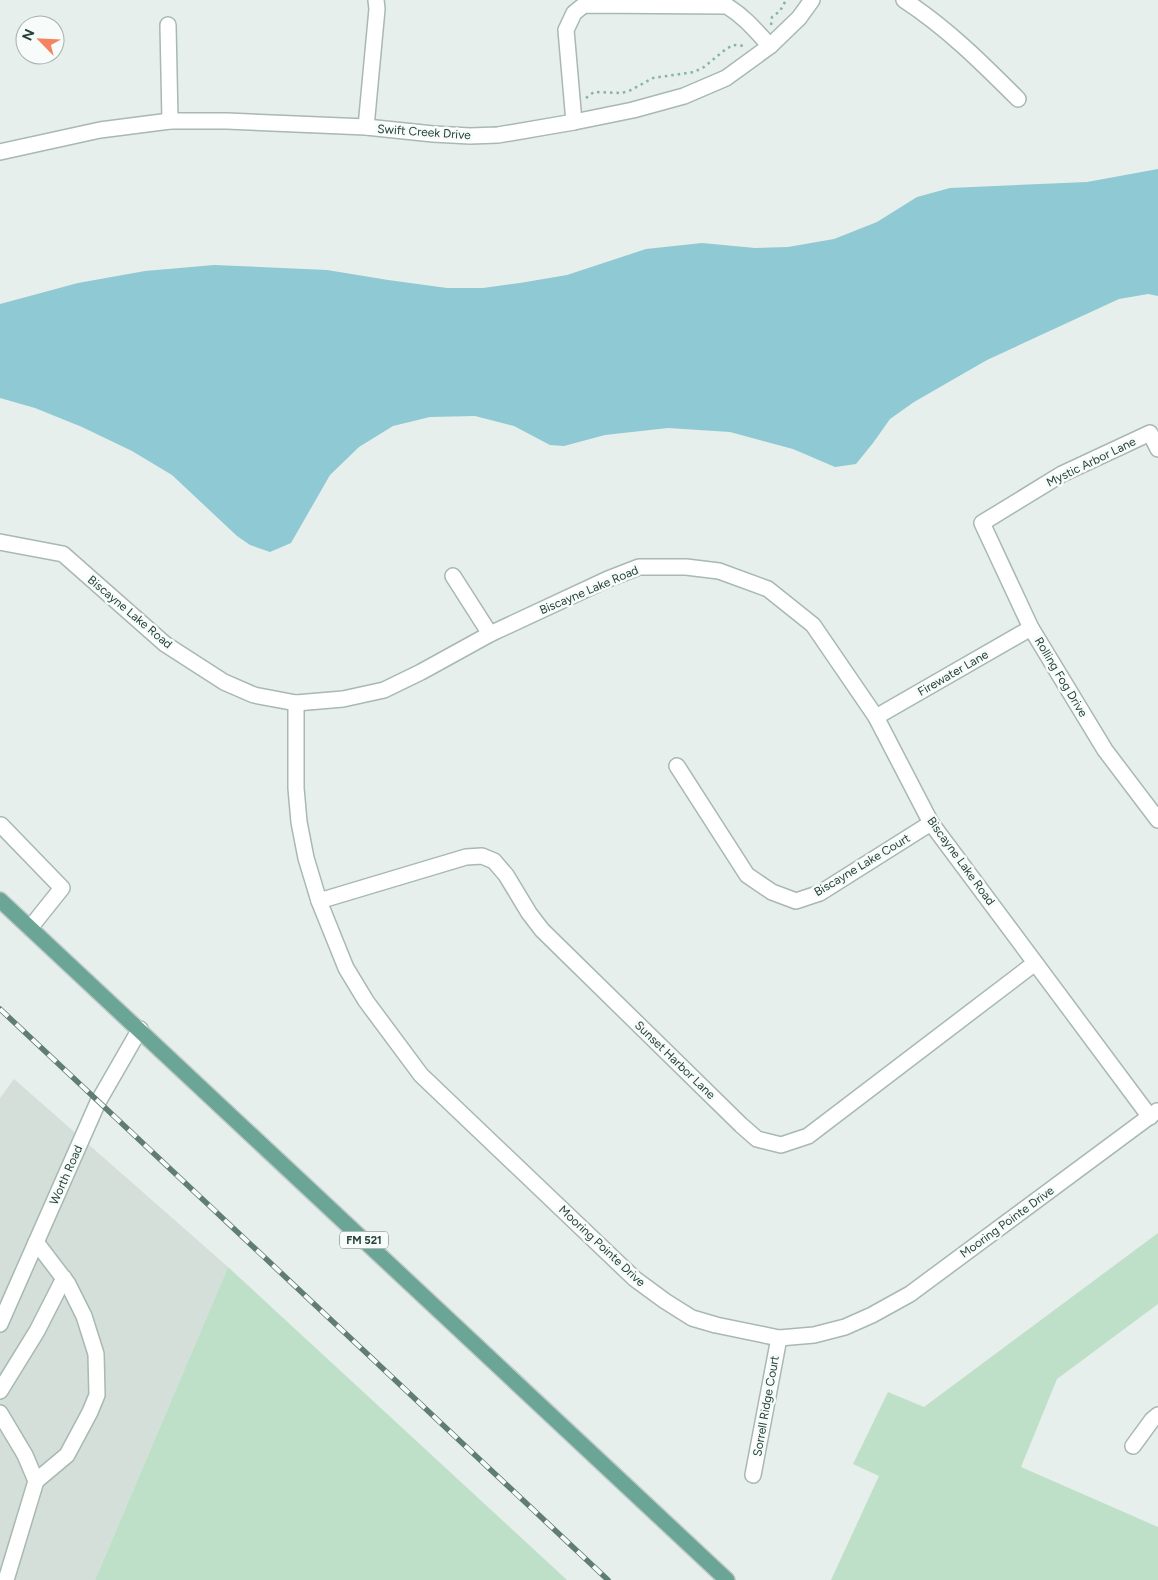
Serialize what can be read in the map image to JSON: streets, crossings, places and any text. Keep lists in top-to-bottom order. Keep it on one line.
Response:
{"streets":{"main road":["FM 521"],"street":["Swift Creek Drive","Mystic Arbor Lane","Biscayne Lake Road","Firewater Lane","Rolling Fog Drive","Biscayne Lake Court","Sunset Harbor Lane","Worth Road","Mooring Pointe Drive","Sorrell Ridge Court"]},"crossings":[["Mystic Arbor Lane","Rolling Fog Drive"],["Biscayne Lake Road","Firewater Lane"],["Biscayne Lake Road","Biscayne Lake Court"],["Biscayne Lake Road","Sunset Harbor Lane"],["Biscayne Lake Road","Mooring Pointe Drive"],["Firewater Lane","Rolling Fog Drive"],["Sunset Harbor Lane","Mooring Pointe Drive"],["Worth Road","FM 521"],["Mooring Pointe Drive","Sorrell Ridge Court"]],"north":"top left"}
